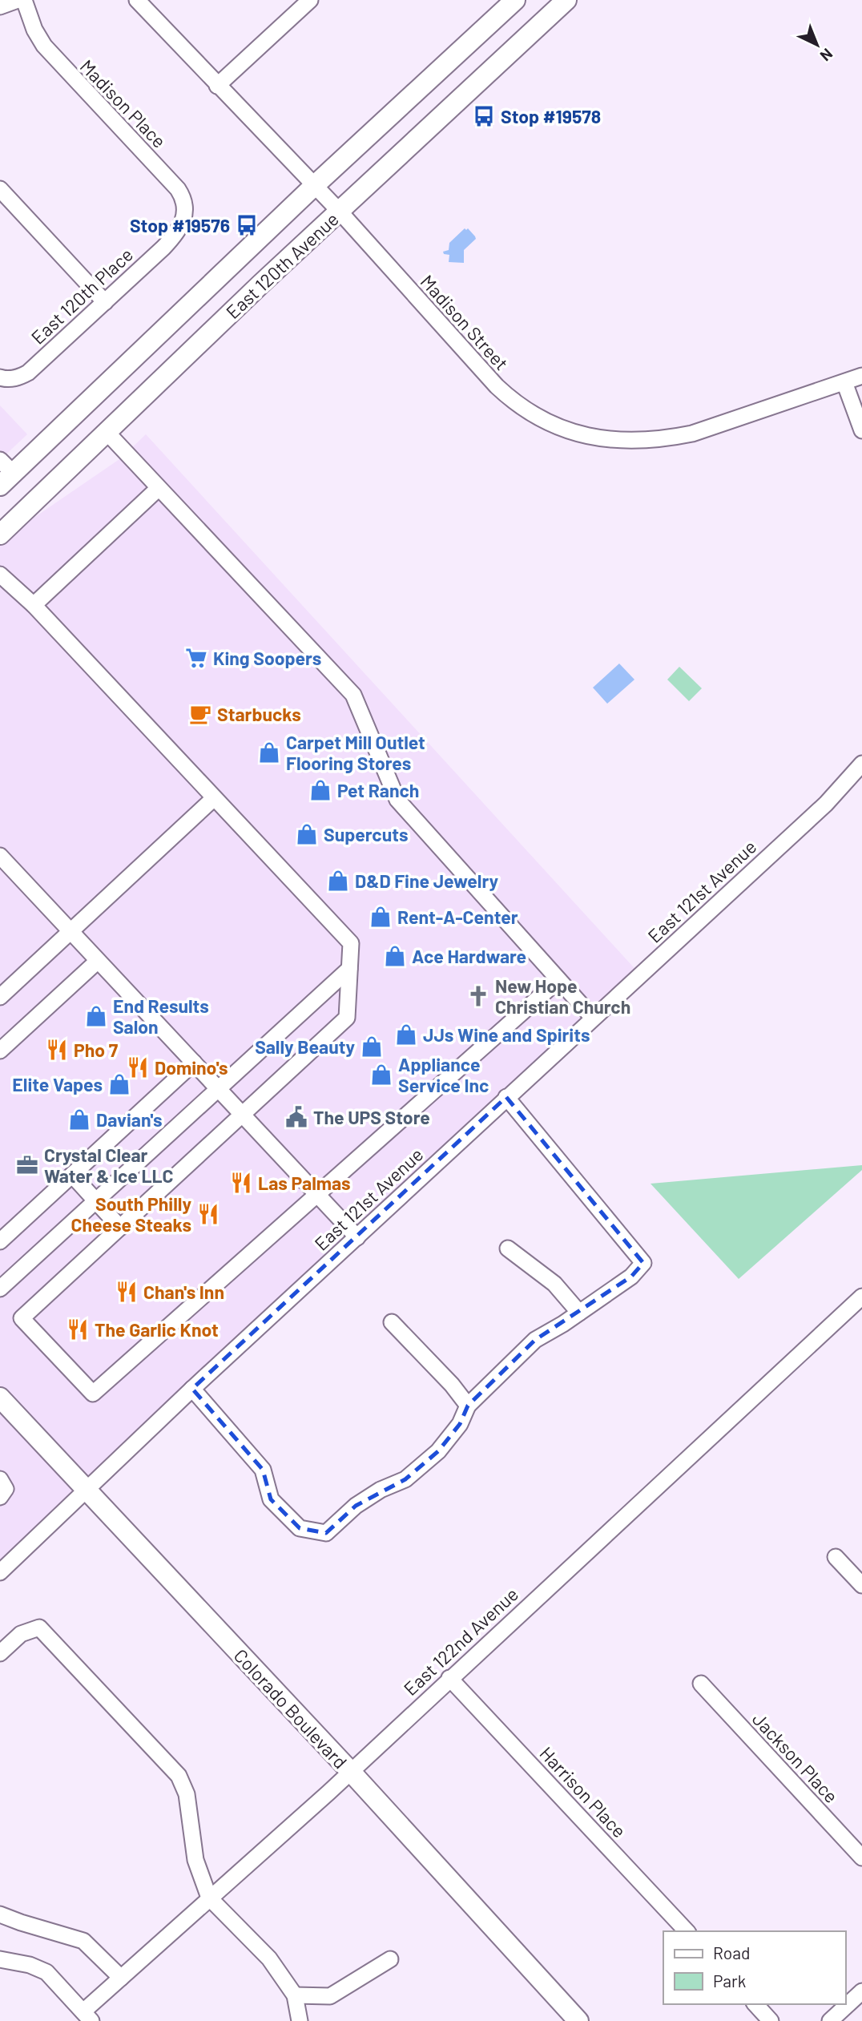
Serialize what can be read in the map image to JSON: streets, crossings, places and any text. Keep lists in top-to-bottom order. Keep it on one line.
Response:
{"streets":{"main road":["East 120th Avenue","Colorado Boulevard"],"street":["Madison Place","East 120th Place","Madison Street","East 121st Avenue","East 122nd Avenue","Jackson Place","Harrison Place"]},"crossings":[["Madison Place","East 120th Place"],["East 120th Avenue","Madison Street"],["East 121st Avenue","Colorado Boulevard"],["East 122nd Avenue","Colorado Boulevard"],["East 122nd Avenue","Harrison Place"]],"places":{"bus stop":["Stop #19578","Stop #19576"],"supermarket":["King Soopers"],"cafe":["Starbucks"],"shop":["Carpet Mill Outlet Flooring Stores","Pet Ranch","Supercuts","D&D Fine Jewelry","Rent-A-Center","Ace Hardware","End Results Salon","JJs Wine and Spirits","Sally Beauty","Appliance Service Inc","Elite Vapes","Davian's"],"church":["New Hope Christian Church"],"restaurant":["Pho 7","Domino's","Las Palmas","South Philly Cheese Steaks","Chan's Inn","The Garlic Knot"],"public building":["The UPS Store"],"office":["Crystal Clear Water & Ice LLC"]},"legend":["Road","Park"],"north":"bottom right"}
